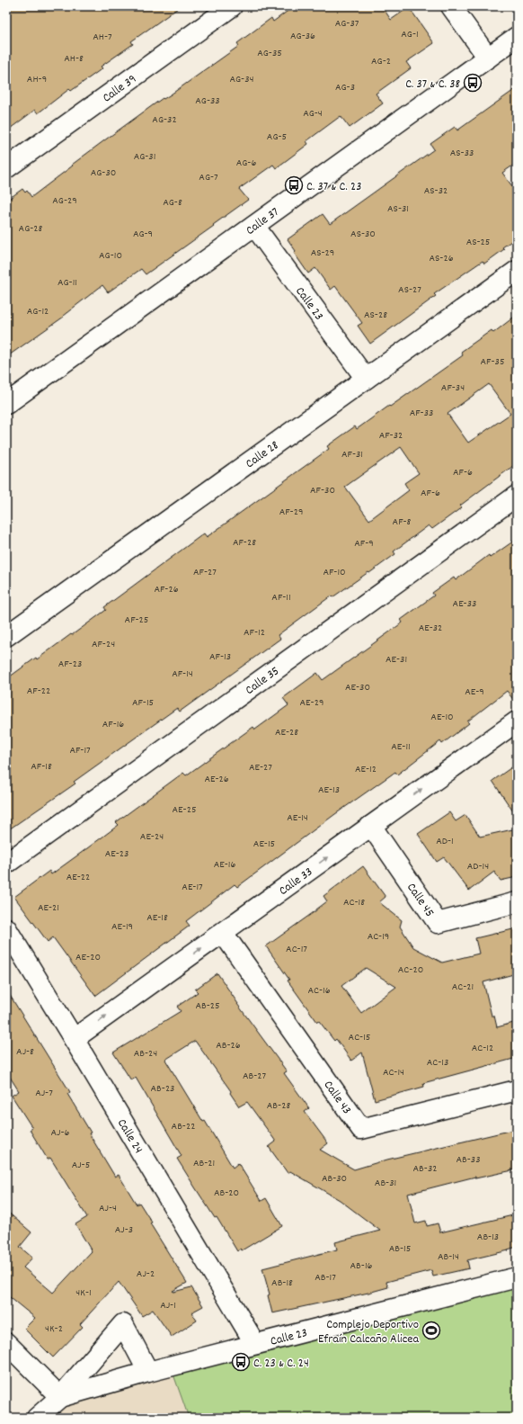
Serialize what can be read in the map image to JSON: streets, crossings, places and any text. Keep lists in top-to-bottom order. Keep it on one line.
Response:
{"streets":{"street":["Calle 39","Calle 37","Calle 23","Calle 28","Calle 35","Calle 33","Calle 45","Calle 43","Calle 24"]},"crossings":[["Calle 37","Calle 23"],["Calle 23","Calle 28"],["Calle 23","Calle 24"],["Calle 33","Calle 45"],["Calle 33","Calle 43"],["Calle 33","Calle 24"]],"one_way":["Calle 33"],"places":{"bus stop":["C. 37 & C. 38","C. 37 & C. 23","C. 23 & C. 24"],"sports":["Complejo Deportivo Efraín Calcaño Alicea"]},"house_numbers":["AG-37","AG-1","AG-36","AH-7","AG-35","AH-8","AG-2","AH-9","AG-34","AG-3","AG-33","AG-4","AG-32","AG-5","AS-33","AG-31","AG-6","AG-30","AG-7","AS-32","AG-29","AG-8","AS-31","AG-28","AG-9","AS-30","AS-25","AS-29","AG-10","AS-26","AG-11","AS-27","AG-12","AS-28","AF-35","AF-34","AF-33","AF-32","AF-31","AF-6","AF-30","AF-6","AF-29","AF-8","AF-28","AF-9","AF-27","AF-10","AF-26","AF-11","AE-33","AF-25","AE-32","AF-12","AF-24","AF-13","AE-31","AF-23","AF-14","AE-30","AF-22","AE-9","AF-15","AE-29","AE-10","AF-16","AE-28","AE-11","AF-17","AF-18","AE-27","AE-12","AE-26","AE-13","AE-25","AE-14","AE-24","AD-1","AE-15","AE-23","AE-16","AD-14","AE-22","AE-17","AC-18","AE-21","AE-18","AE-19","AC-19","AC-17","AE-20","AC-20","AC-21","AC-16","AB-25","AC-15","AB-26","AC-12","AJ-8","AB-24","AC-13","AC-14","AB-27","AB-23","AJ-7","AB-28","AB-22","AJ-6","AB-33","AB-21","AJ-5","AB-32","AB-30","AB-31","AB-20","AJ-4","AJ-3","AB-13","AB-15","AB-14","AB-16","AJ-2","AB-17","AB-18","4K-1","AJ-1","4K-2"]}
